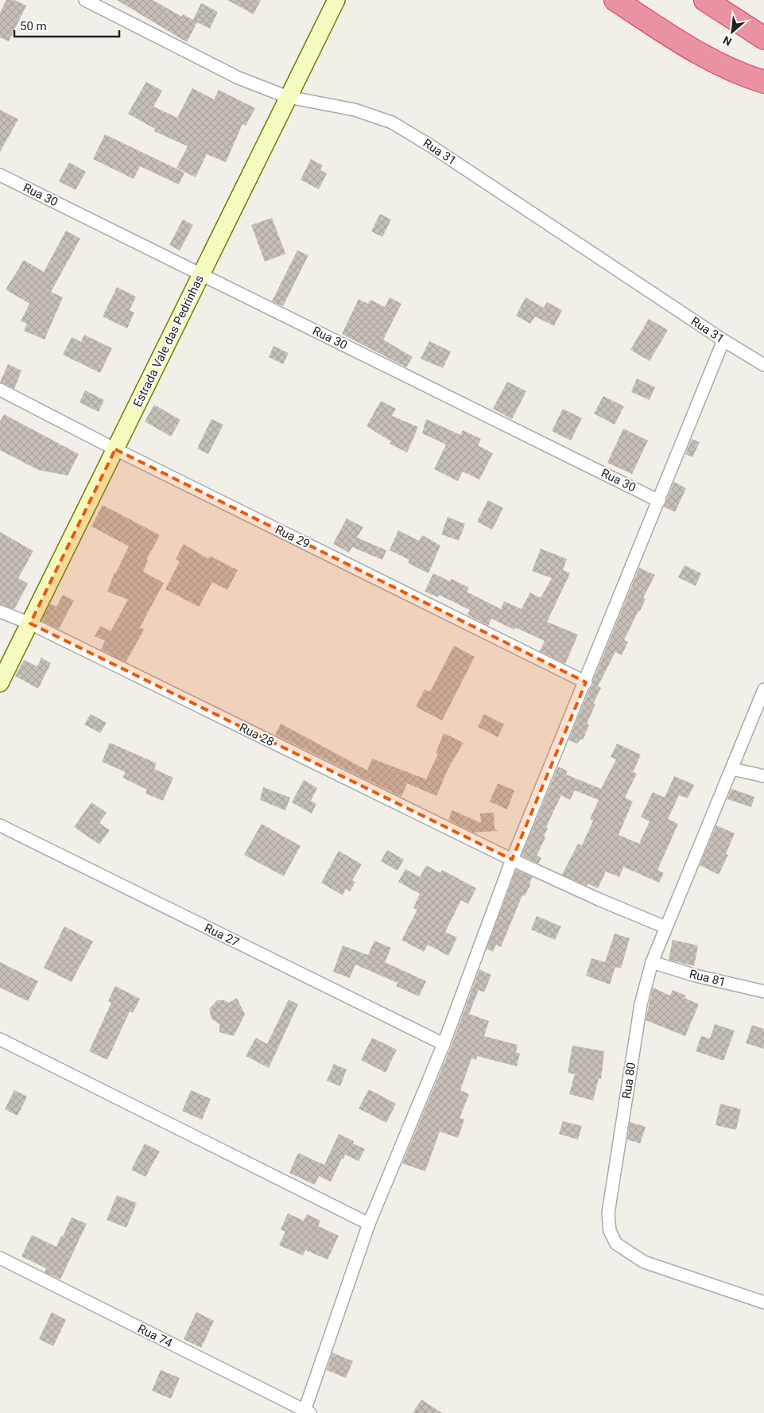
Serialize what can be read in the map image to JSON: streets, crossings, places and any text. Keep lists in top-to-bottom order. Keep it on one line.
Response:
{"streets":{"main road":["Estrada Vale das Pedrinhas"],"street":["Rua 31","Rua 30","Rua 29","Rua 28","Rua 27","Rua 81","Rua 80","Rua 74"]},"crossings":[["Rua 31","Estrada Vale das Pedrinhas"],["Rua 30","Estrada Vale das Pedrinhas"],["Estrada Vale das Pedrinhas","Rua 29"],["Estrada Vale das Pedrinhas","Rua 28"],["Rua 81","Rua 80"]],"scale_bar":"50 m","north":"bottom left"}
